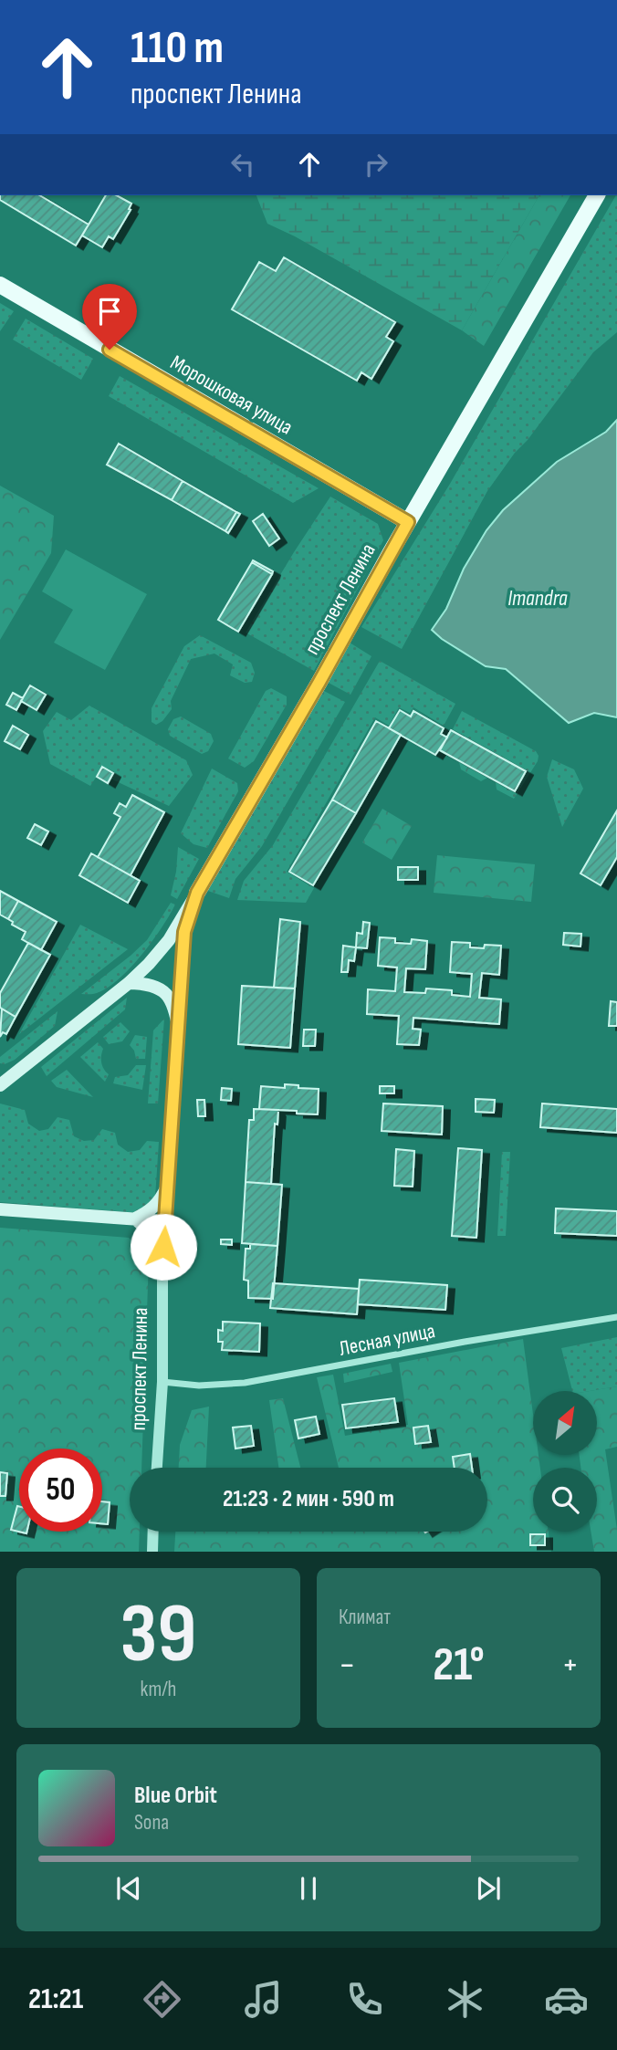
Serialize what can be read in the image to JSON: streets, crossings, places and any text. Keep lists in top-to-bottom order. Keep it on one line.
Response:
{"streets":{"main road":["Морошковая улица","проспект Ленина"],"street":["Лесная улица"]},"crossings":[["Морошковая улица","проспект Ленина"],["проспект Ленина","Лесная улица"]],"water":["Imandra"],"north":"top right","page":{"turn":["110 m","проспект Ленина"],"limit":"50","trip":"21:23 · 2 мин · 590 m","tile":[["39","km/h"],"Климат"],"heat":["−","21°","+"],"song":["Blue Orbit","Sona"],"tabs":"21:21"}}
